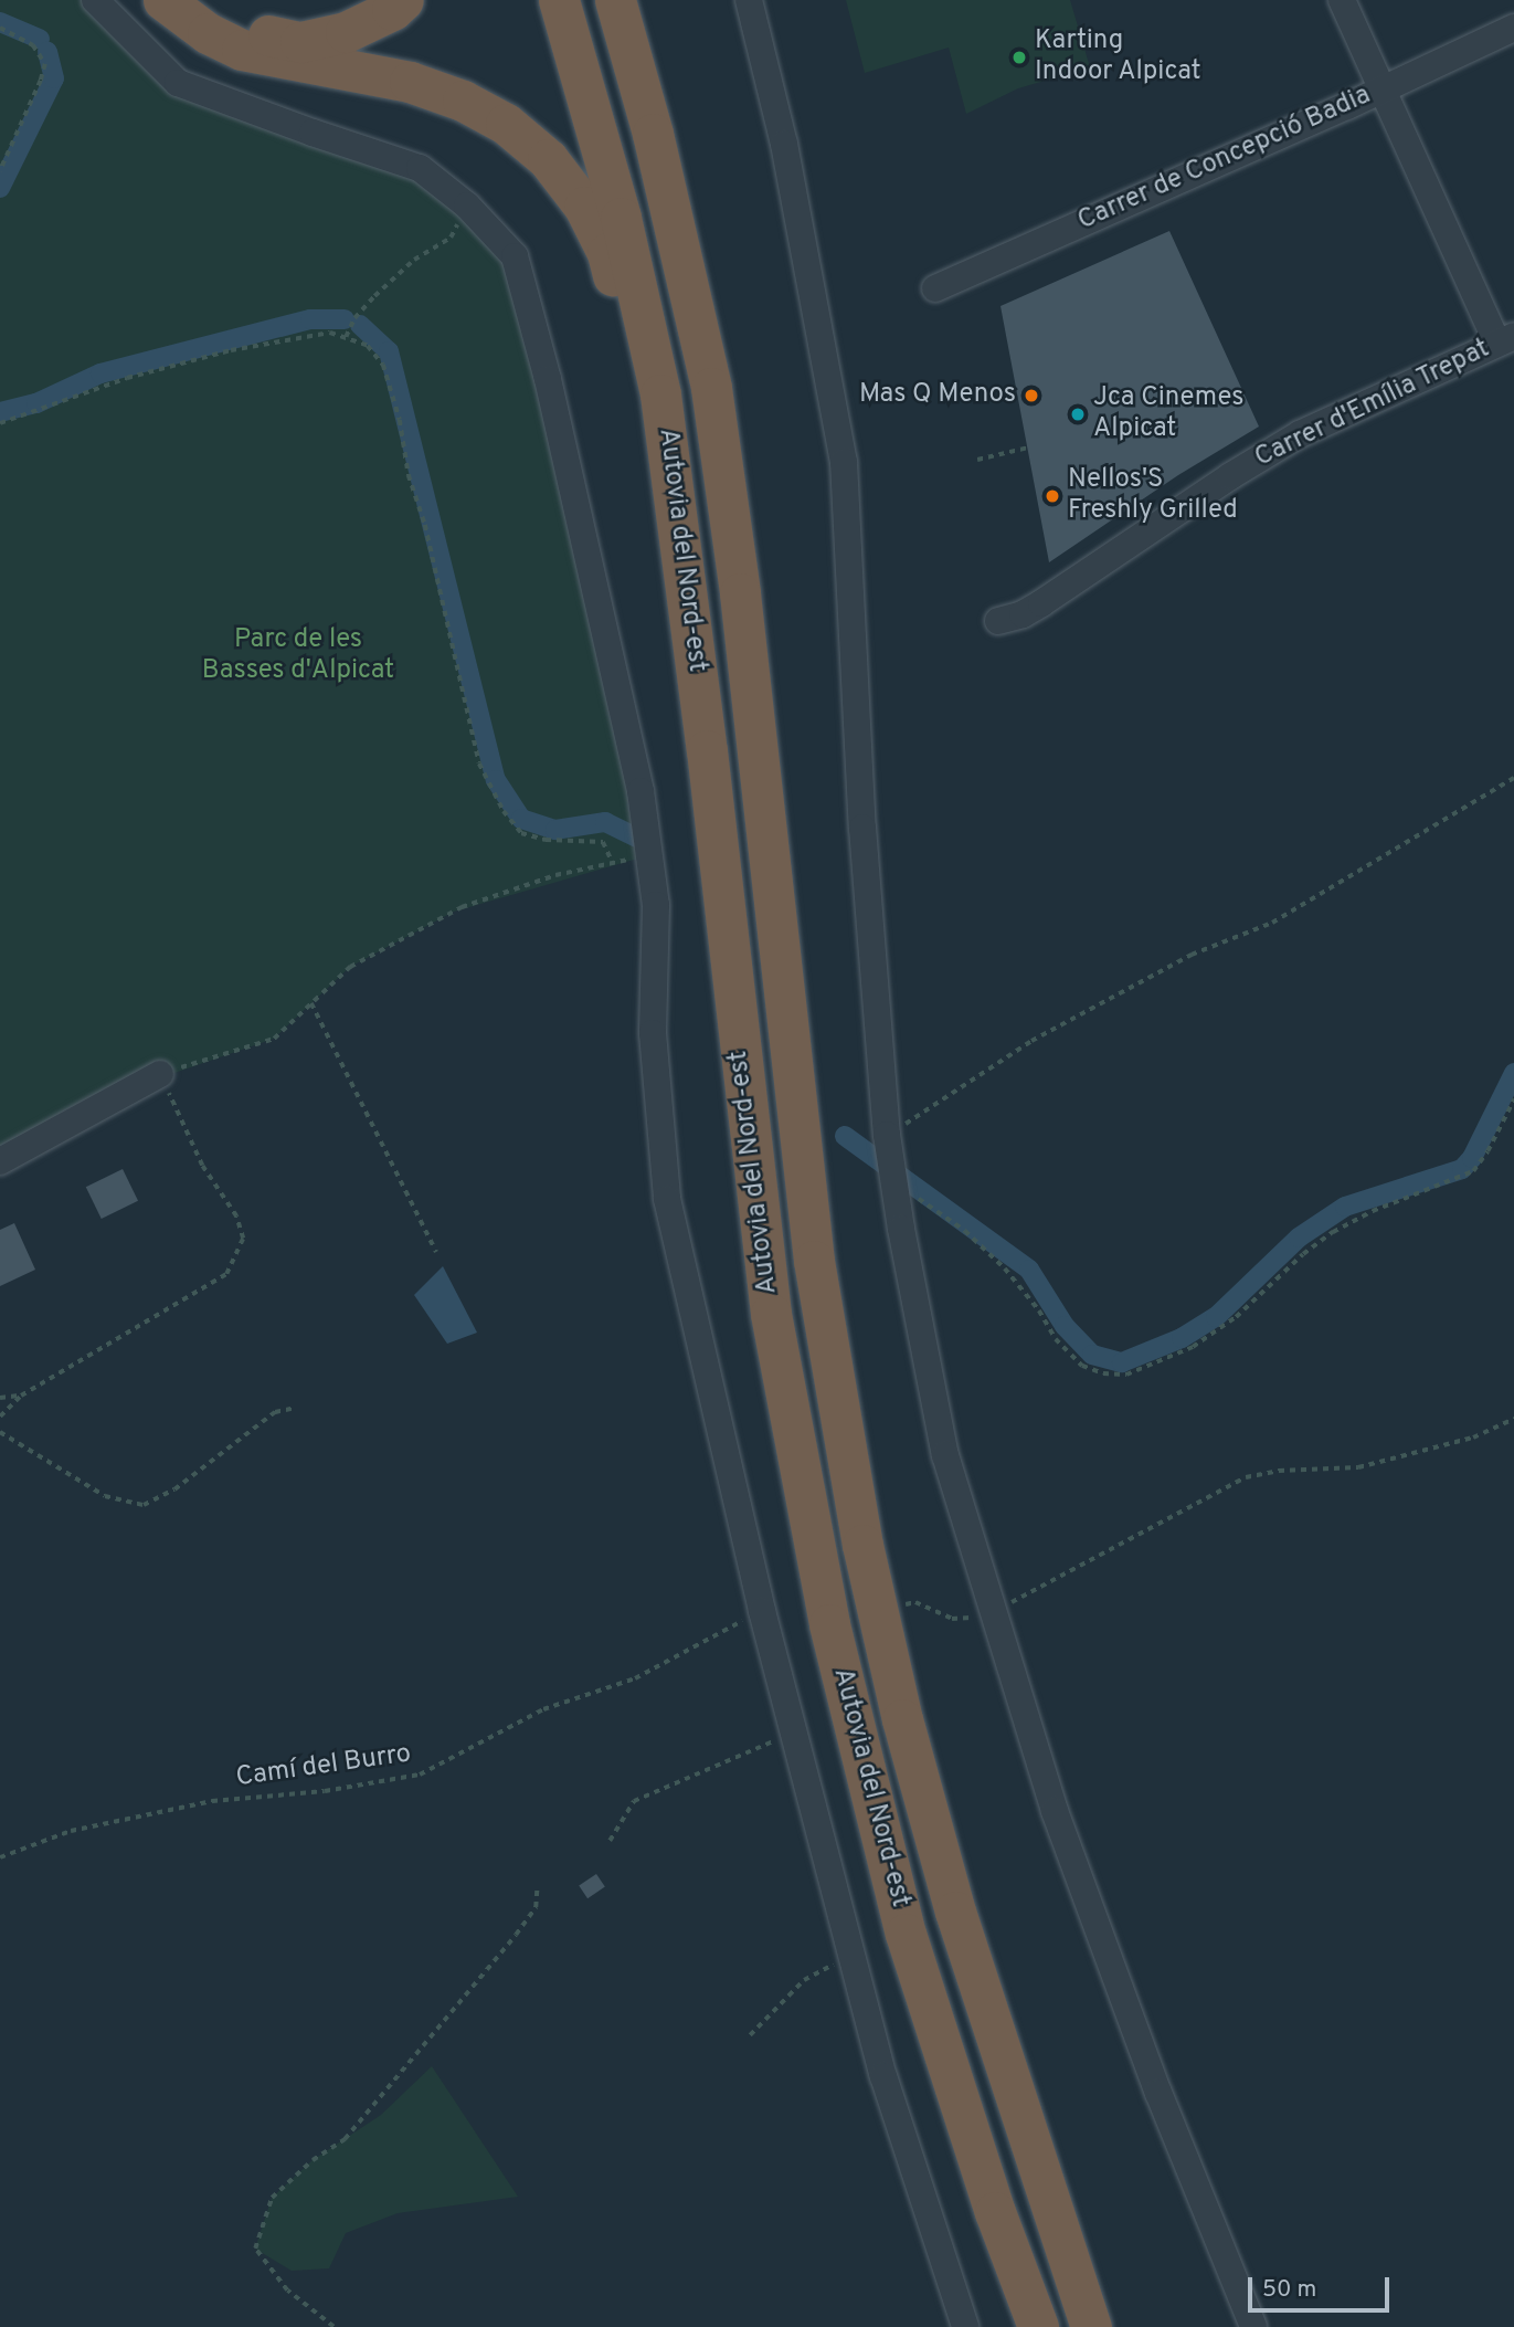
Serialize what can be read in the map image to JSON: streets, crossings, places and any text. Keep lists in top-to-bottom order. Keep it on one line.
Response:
{"streets":{"highway":["Autovia del Nord-est"],"street":["Carrer de Concepció Badia","Carrer d'Emília Trepat"],"path":["Camí del Burro"]},"parks":["Parc de les Basses d'Alpicat"],"places":["Karting Indoor Alpicat","Mas Q Menos","Jca Cinemes Alpicat","Nellos'S Freshly Grilled"],"scale_bar":"50 m"}
